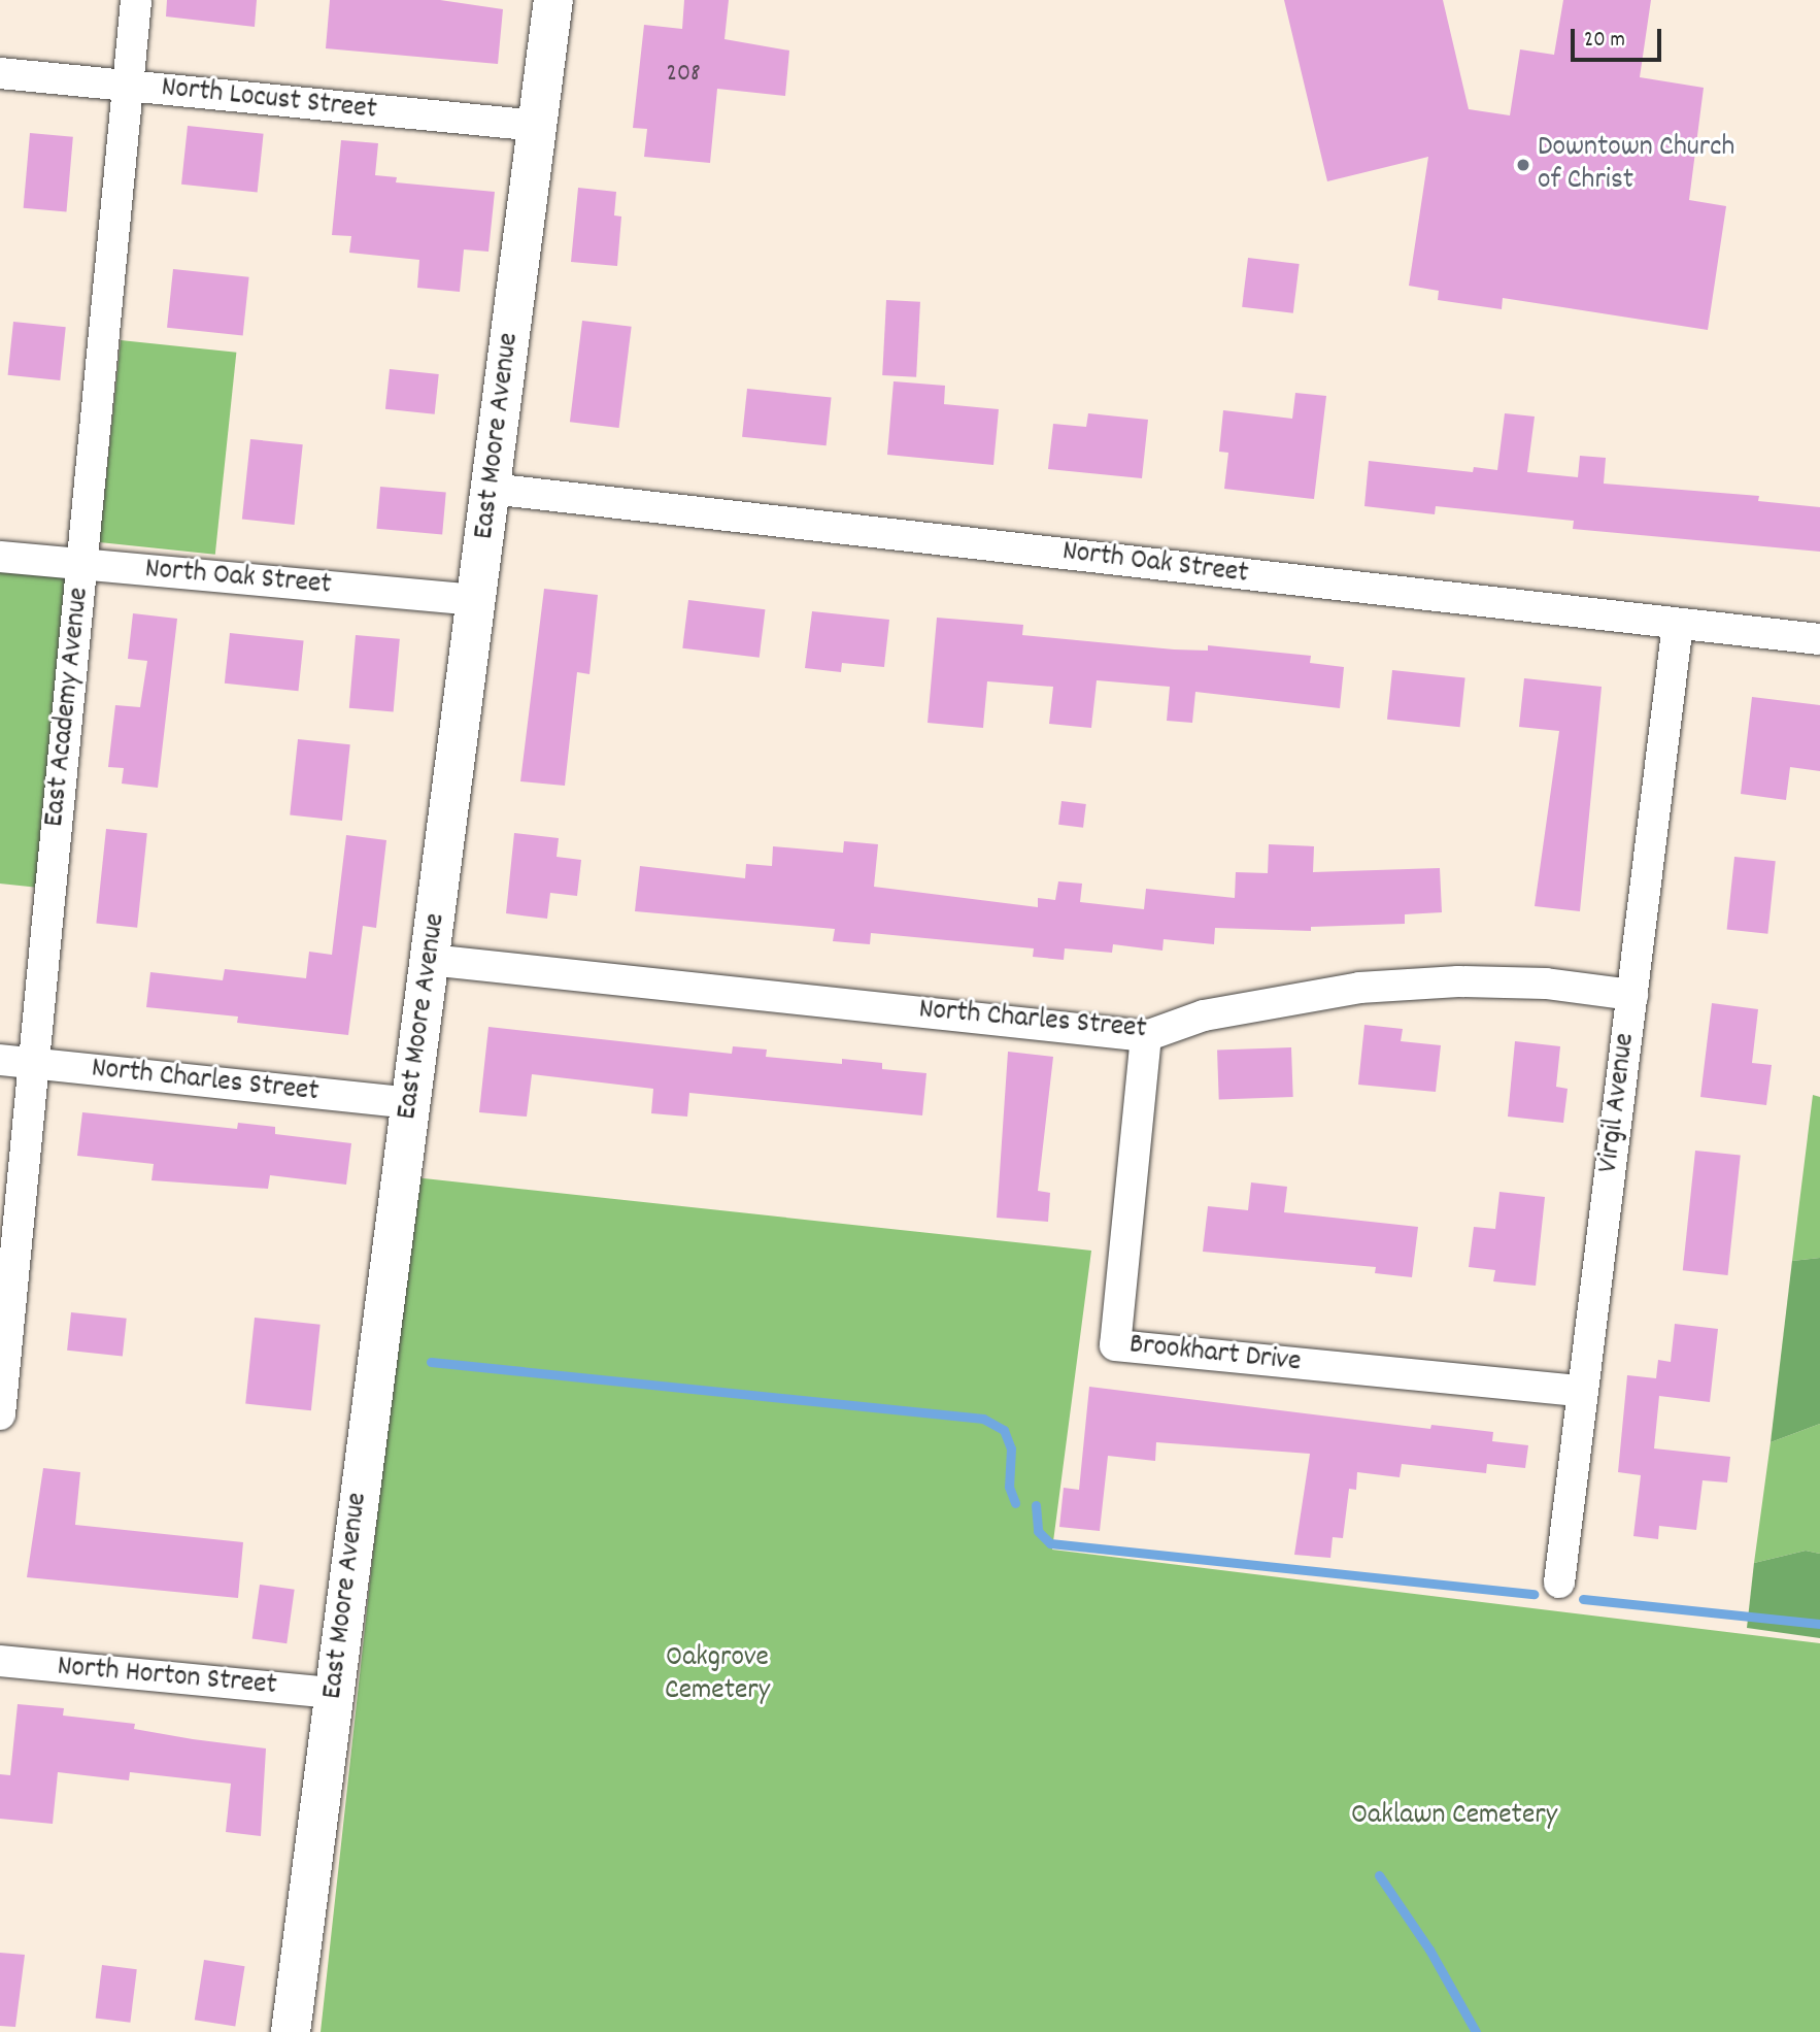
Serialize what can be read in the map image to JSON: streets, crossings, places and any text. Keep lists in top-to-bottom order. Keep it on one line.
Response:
{"streets":{"street":["North Locust Street","East Moore Avenue","North Oak Street","East Academy Avenue","North Charles Street","Virgil Avenue","Brookhart Drive","North Horton Street"]},"crossings":[["North Locust Street","East Moore Avenue"],["North Locust Street","East Academy Avenue"],["East Moore Avenue","North Oak Street"],["East Moore Avenue","North Charles Street"],["East Moore Avenue","North Horton Street"],["North Oak Street","East Academy Avenue"],["North Oak Street","Virgil Avenue"],["East Academy Avenue","North Charles Street"],["North Charles Street","Virgil Avenue"],["North Charles Street","Brookhart Drive"],["Virgil Avenue","Brookhart Drive"]],"parks":["Oakgrove Cemetery","Oaklawn Cemetery"],"places":["Downtown Church of Christ"],"house_numbers":["208"],"scale_bar":"20 m"}
